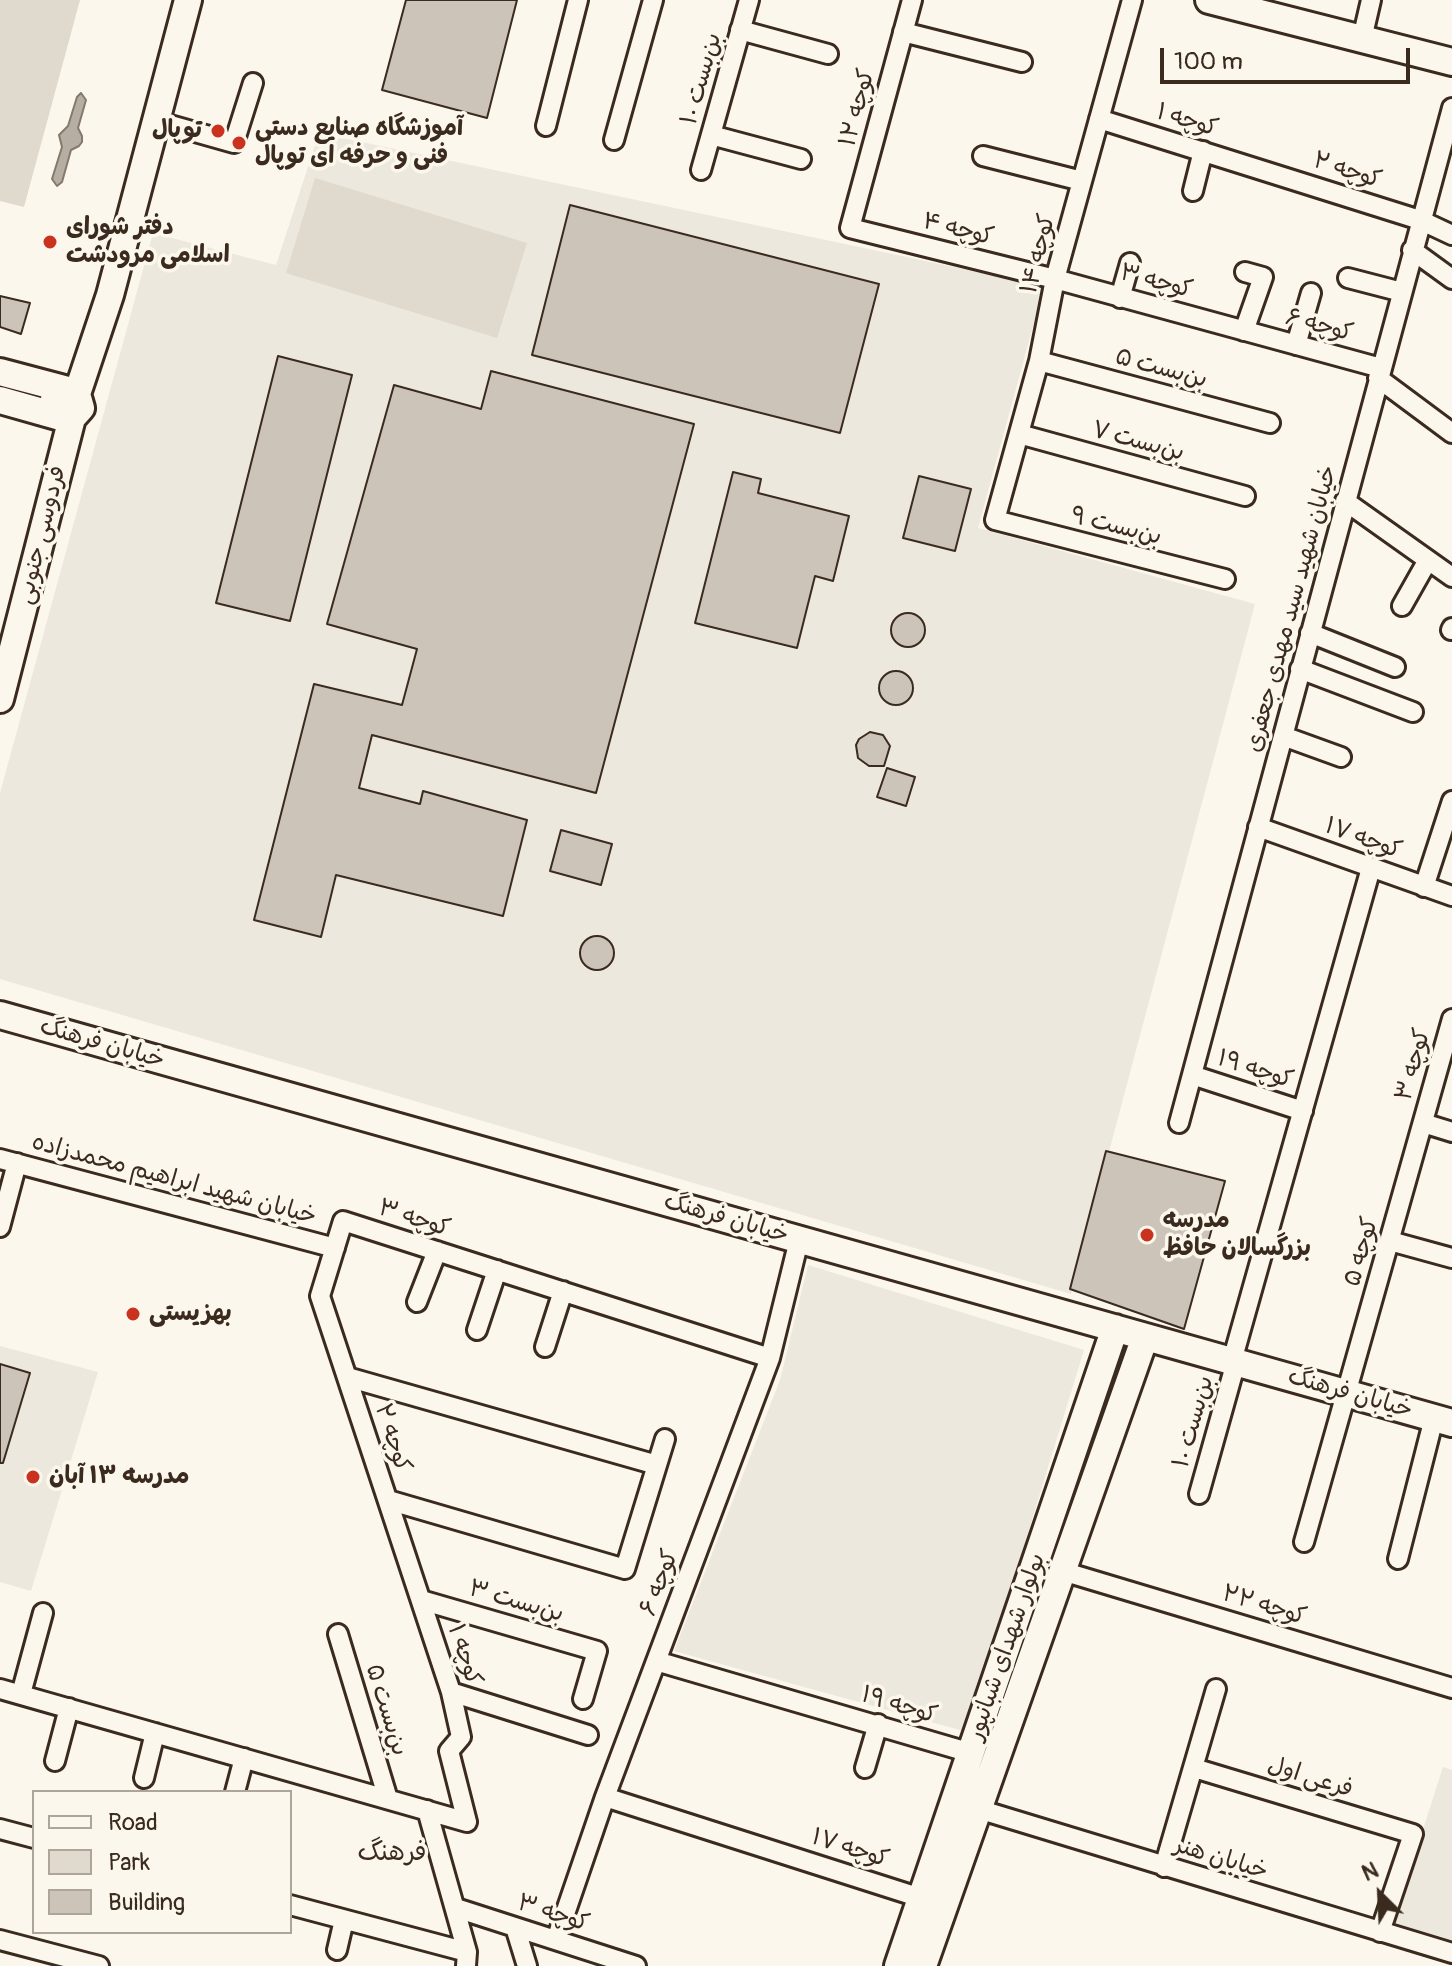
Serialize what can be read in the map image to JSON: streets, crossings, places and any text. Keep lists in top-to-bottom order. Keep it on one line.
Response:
{"streets":{"street":["بن‌بست ۱۰","کوچه ۱۲","کوچه ۱","کوچه ۲","کوچه ۴","کوچه ۱۴","کوچه ۳","کوچه ۶","بن‌بست ۵","بن‌بست ۷","بن‌بست ۹","فردوسی جنوبی","خیابان شهید سید مهدی جعفری","کوچه ۱۷","خیابان فرهنگ","کوچه ۱۹","خیابان شهید ابراهیم محمدزاده","کوچه ۵","بن‌بست ۳","کوچه ۲۲","بولوار شهدای شبانپور","فرعی اول","خیابان هنر"]},"crossings":[["بن‌بست ۱۰","خیابان فرهنگ"],["کوچه ۱۲","کوچه ۴"],["کوچه ۱","کوچه ۲"],["کوچه ۱","کوچه ۱۴"],["کوچه ۱","بن‌بست ۳"],["کوچه ۲","کوچه ۳"],["کوچه ۲","خیابان شهید سید مهدی جعفری"],["کوچه ۲","خیابان شهید ابراهیم محمدزاده"],["کوچه ۴","کوچه ۱۴"],["کوچه ۴","کوچه ۳"],["کوچه ۱۴","کوچه ۳"],["کوچه ۱۴","بن‌بست ۵"],["کوچه ۱۴","بن‌بست ۷"],["کوچه ۱۴","بن‌بست ۹"],["کوچه ۳","کوچه ۶"],["کوچه ۳","خیابان شهید ابراهیم محمدزاده"],["کوچه ۳","کوچه ۵"],["کوچه ۶","خیابان شهید سید مهدی جعفری"],["کوچه ۶","کوچه ۱۷"],["کوچه ۶","خیابان فرهنگ"],["کوچه ۶","کوچه ۱۹"],["خیابان شهید سید مهدی جعفری","کوچه ۱۷"],["خیابان شهید سید مهدی جعفری","کوچه ۱۹"],["کوچه ۱۷","بولوار شهدای شبانپور"],["خیابان فرهنگ","کوچه ۵"],["خیابان فرهنگ","بولوار شهدای شبانپور"],["کوچه ۱۹","بولوار شهدای شبانپور"],["کوچه ۲۲","بولوار شهدای شبانپور"],["بولوار شهدای شبانپور","خیابان هنر"],["فرعی اول","خیابان هنر"]],"districts":["فرهنگ"],"places":["توپال","آموزشگاه صنایع دستی فنی و حرفه ای توپال","دفتر شورای اسلامی مرودشت","مدرسه بزرگسالان حافظ","بهزیستی","مدرسه ۱۳ آبان"],"legend":["Road","Park","Building"],"scale_bar":"100 m","north":"top left"}
